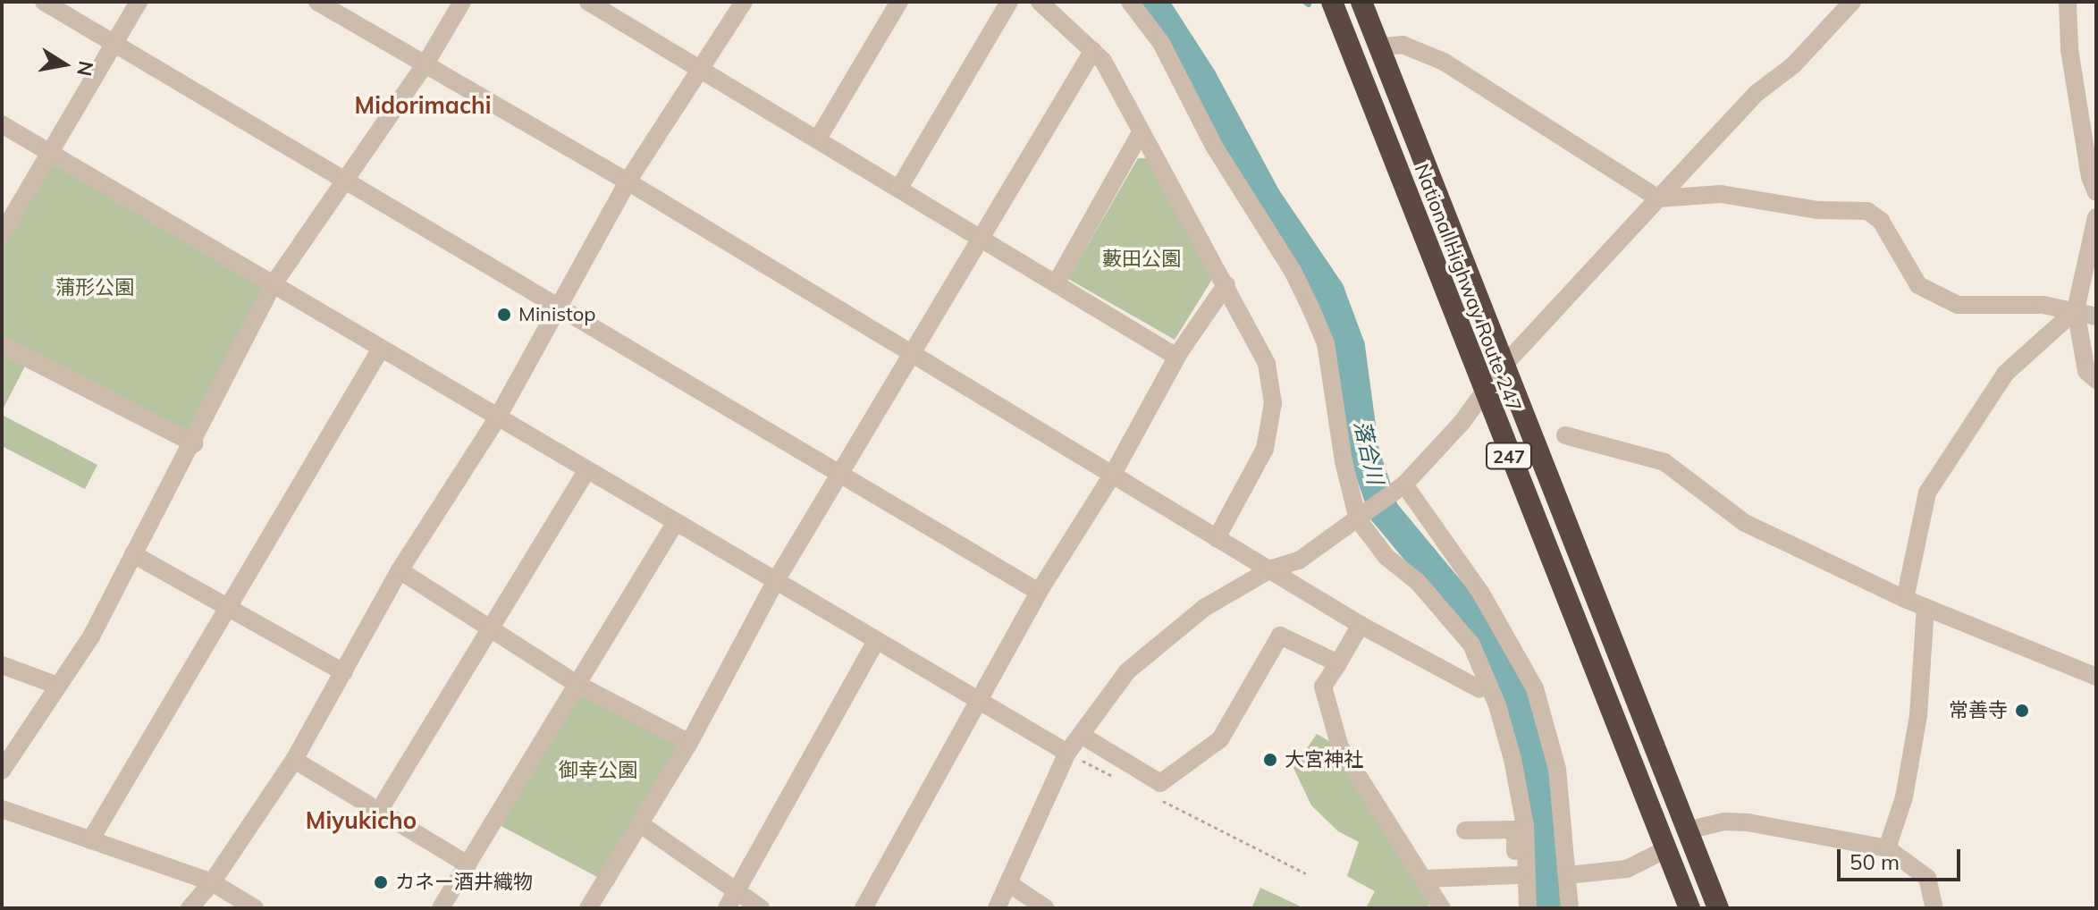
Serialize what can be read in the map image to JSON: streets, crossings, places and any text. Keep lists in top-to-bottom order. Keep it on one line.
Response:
{"streets":{"highway":["National Highway Route 247","247"]},"districts":["Midorimachi","Miyukicho"],"water":["落合川"],"parks":["藪田公園","蒲形公園","御幸公園"],"places":["Ministop","常善寺","大宮神社","カネー酒井織物"],"scale_bar":"50 m","north":"right"}
